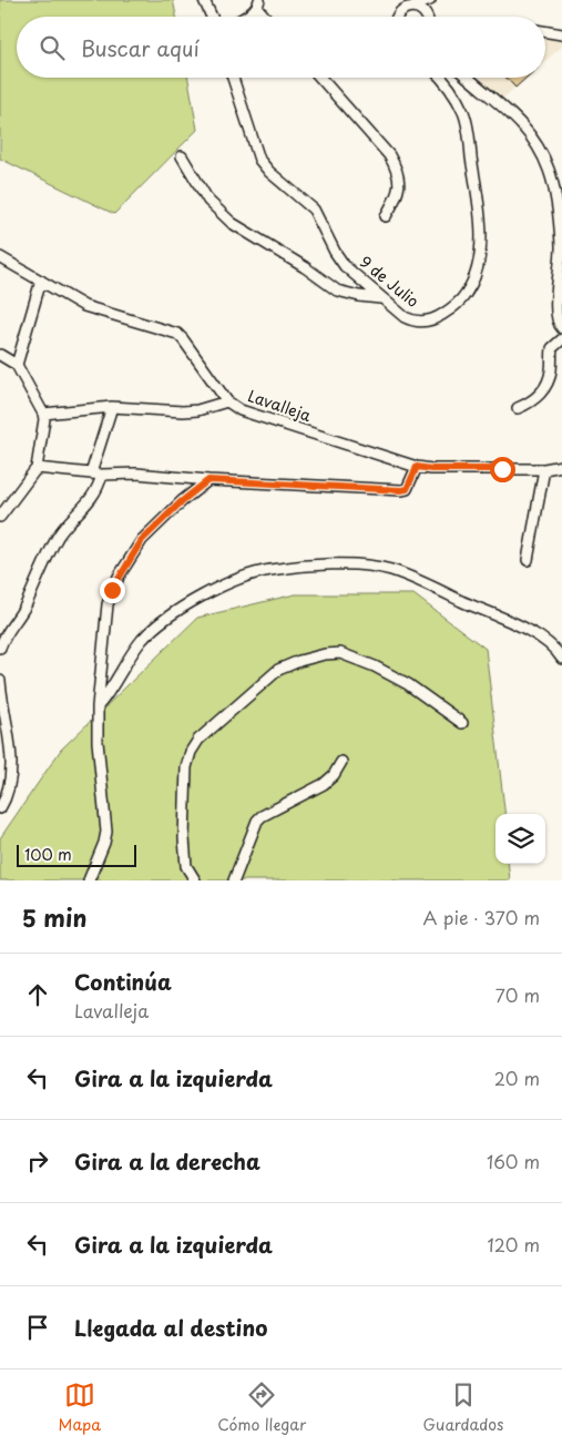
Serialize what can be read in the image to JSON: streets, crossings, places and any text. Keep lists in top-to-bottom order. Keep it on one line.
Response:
{"streets":{"street":["9 de Julio","Lavalleja"]},"scale_bar":"100 m","page":{"search":"Buscar aquí","scale":"100 m","heading":["5 min","A pie · 370 m"],"list":[["Continúa","Lavalleja","70 m"],["Gira a la izquierda","20 m"],["Gira a la derecha","160 m"],["Gira a la izquierda","120 m"],"Llegada al destino"],"nav":["Mapa","Cómo llegar","Guardados"]}}
